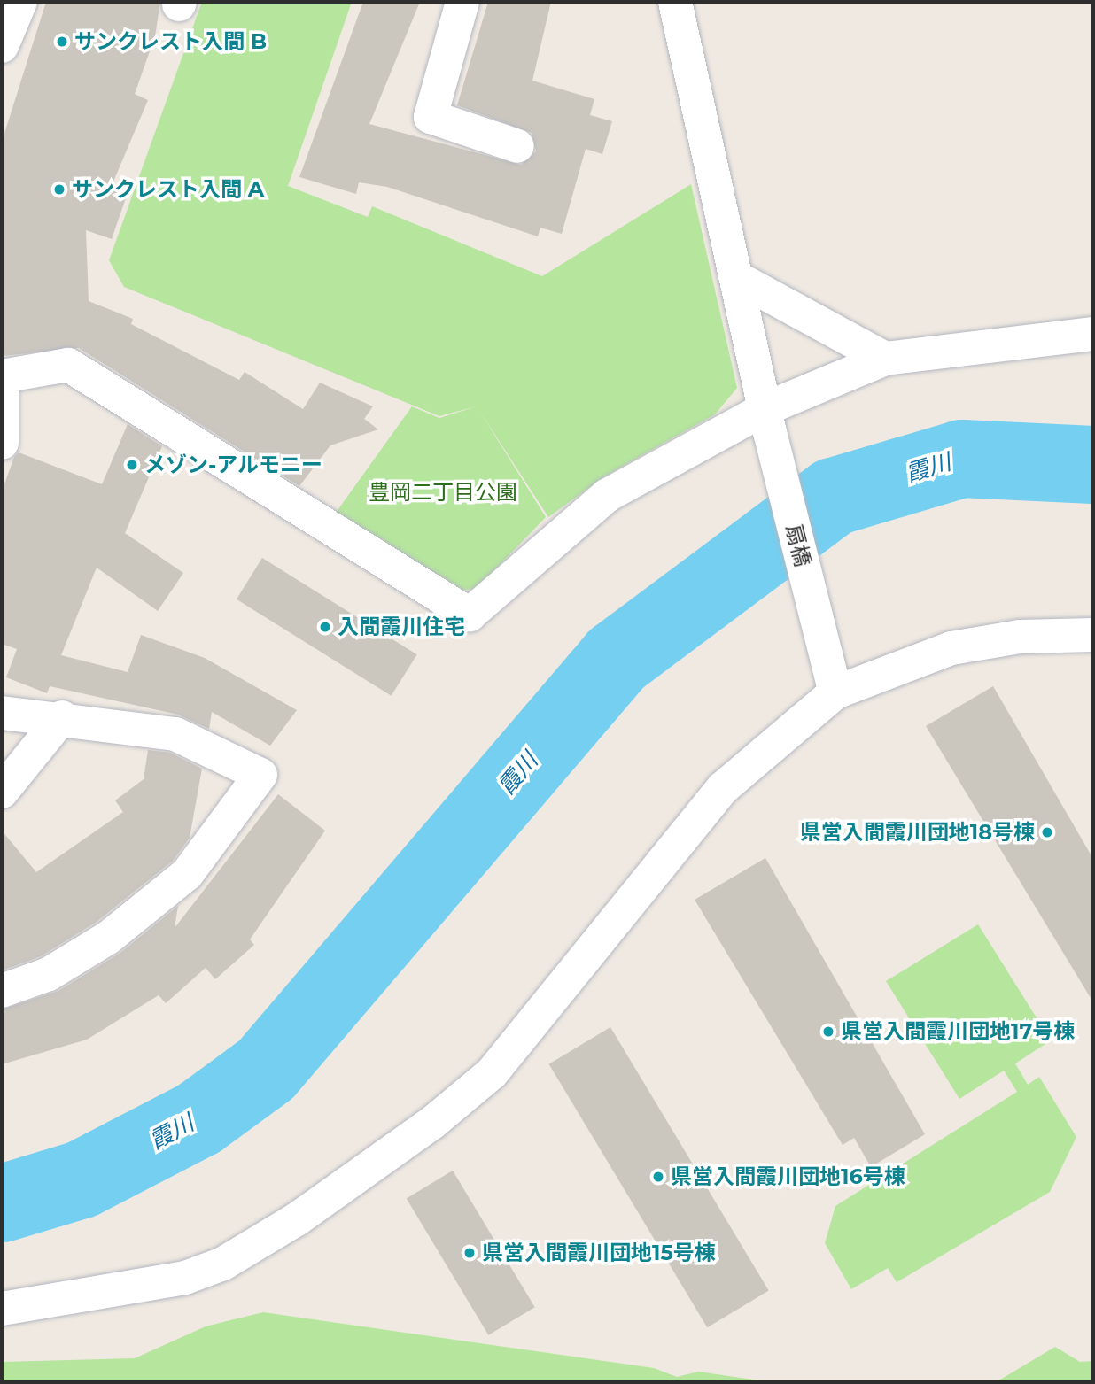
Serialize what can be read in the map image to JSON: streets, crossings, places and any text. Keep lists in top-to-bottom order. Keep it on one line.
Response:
{"streets":{"street":["扇橋"]},"water":["霞川"],"parks":["豊岡二丁目公園"],"places":["サンクレスト入間 B","サンクレスト入間 A","メゾン-アルモニー","入間霞川住宅","県営入間霞川団地18号棟","県営入間霞川団地17号棟","県営入間霞川団地16号棟","県営入間霞川団地15号棟"]}
